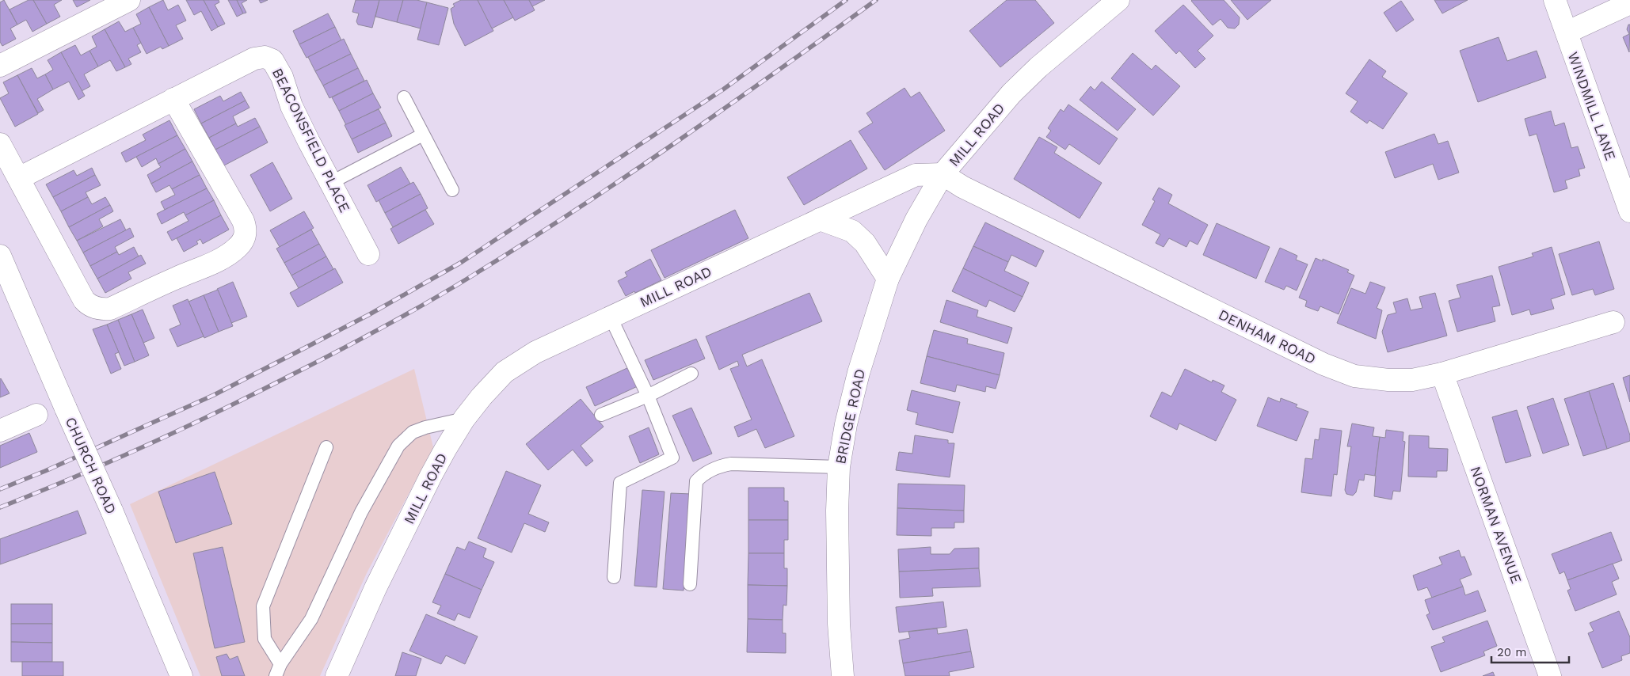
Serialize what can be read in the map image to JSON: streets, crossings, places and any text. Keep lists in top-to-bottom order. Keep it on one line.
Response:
{"streets":{"street":["WINDMILL LANE","MILL ROAD","BEACONSFIELD PLACE","DENHAM ROAD","BRIDGE ROAD","CHURCH ROAD","NORMAN AVENUE"]},"crossings":[["MILL ROAD","DENHAM ROAD"],["MILL ROAD","BRIDGE ROAD"],["DENHAM ROAD","BRIDGE ROAD"],["DENHAM ROAD","NORMAN AVENUE"]],"scale_bar":"20 m"}
